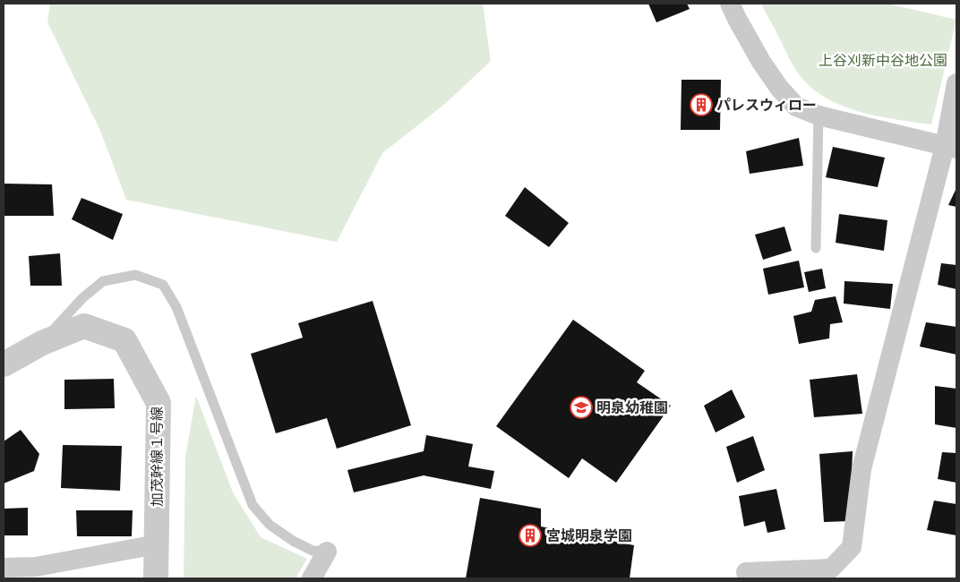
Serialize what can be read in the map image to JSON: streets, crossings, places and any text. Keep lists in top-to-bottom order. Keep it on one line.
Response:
{"streets":{"street":["加茂幹線１号線"]},"parks":["上谷刈新中谷地公園"],"places":{"building":["パレスウィロー","宮城明泉学園"],"school or university":["明泉幼稚園"]}}
